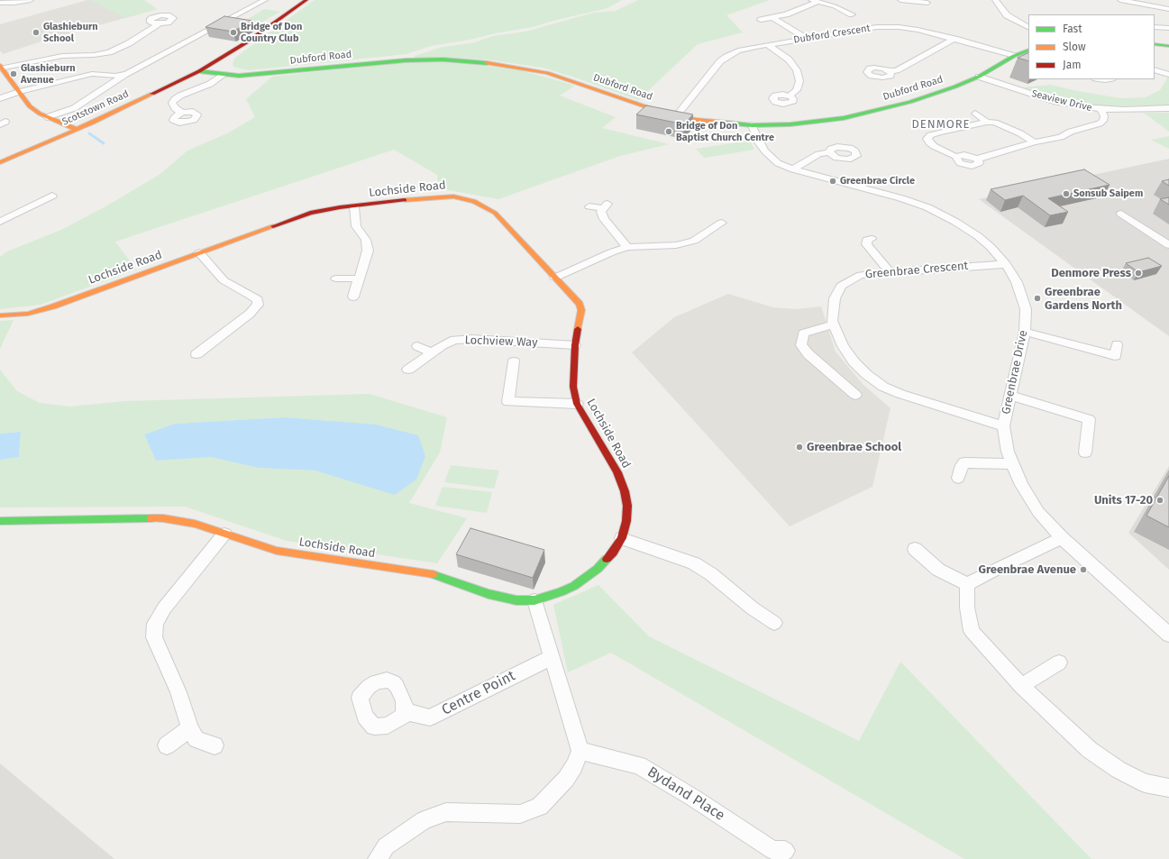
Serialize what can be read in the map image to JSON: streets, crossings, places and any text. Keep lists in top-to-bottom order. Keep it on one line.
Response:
{"streets":{"street":["Dubford Crescent","Dubford Road","Seaview Drive","Scotstown Road","Lochside Road","Greenbrae Crescent","Lochview Way","Greenbrae Drive","Centre Point","Bydand Place"]},"crossings":[["Dubford Crescent","Dubford Road"],["Dubford Road","Seaview Drive"],["Dubford Road","Scotstown Road"],["Dubford Road","Greenbrae Drive"],["Lochside Road","Lochview Way"],["Greenbrae Crescent","Greenbrae Drive"]],"districts":["DENMORE"],"places":["Glashieburn School","Bridge of Don Country Club","Glashieburn Avenue","Bridge of Don Baptist Church Centre","Greenbrae Circle","Sonsub Saipem","Denmore Press","Greenbrae Gardens North","Greenbrae School","Units 17-20","Greenbrae Avenue"],"legend":["Fast","Slow","Jam"]}
